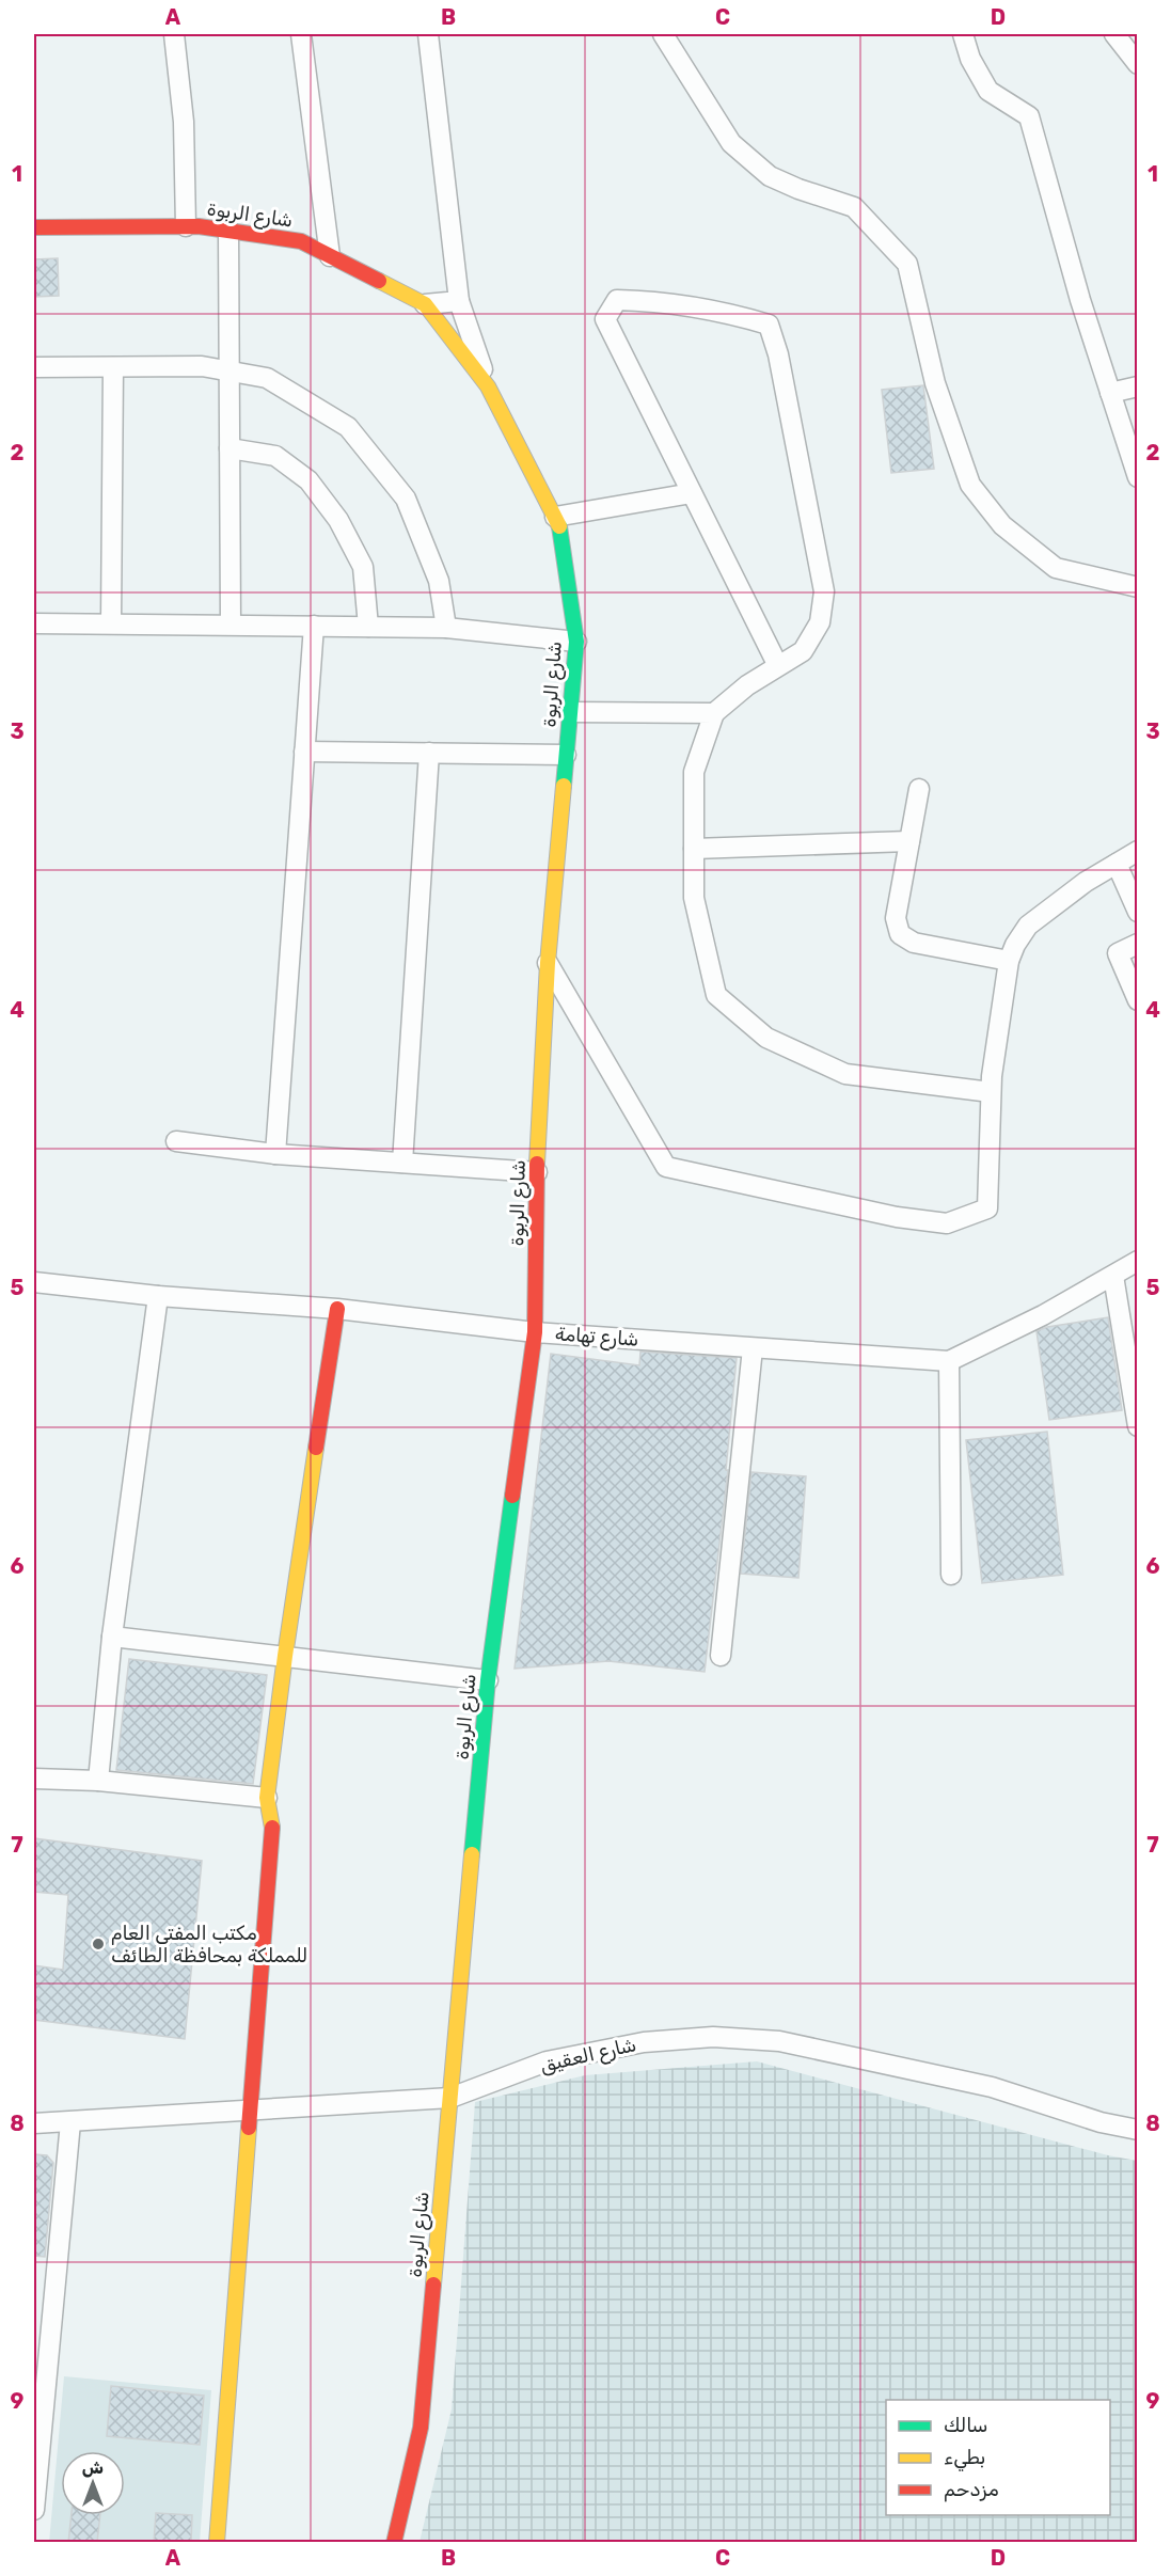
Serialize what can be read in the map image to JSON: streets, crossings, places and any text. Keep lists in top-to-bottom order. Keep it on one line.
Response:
{"streets":{"street":["شارع الربوة","شارع تهامة","شارع العقيق"]},"crossings":[["شارع الربوة","شارع تهامة"],["شارع الربوة","شارع العقيق"]],"places":["مكتب المفتي العام للمملكة بمحافظة الطائف"],"legend":["سالك","بطيء","مزدحم"],"north":"top","grid":{"columns":["A","B","C","D"],"rows":["1","2","3","4","5","6","7","8","9"]}}
